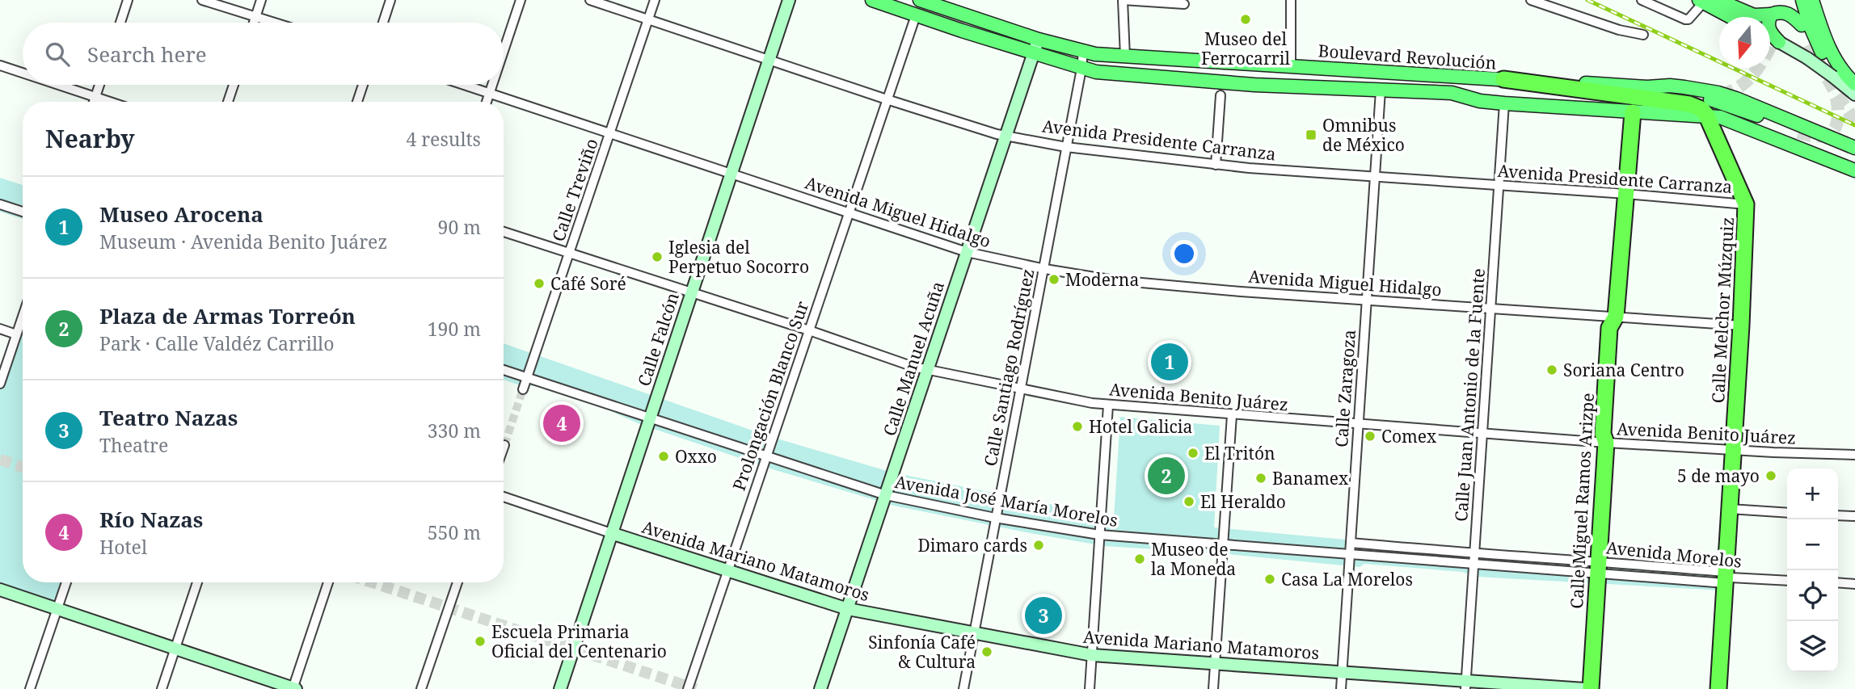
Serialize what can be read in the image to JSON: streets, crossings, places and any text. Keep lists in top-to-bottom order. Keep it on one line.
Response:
{"streets":{"highway":["Calle Melchor Múzquiz","Calle Miguel Ramos Arizpe"],"main road":["Boulevard Revolución"],"street":["Avenida Presidente Carranza","Calle Treviño","Avenida Miguel Hidalgo","Calle Falcón","Calle Manuel Acuña","Calle Santiago Rodríguez","Calle Zaragoza","Calle Juan Antonio de la Fuente","Prolongación Blanco Sur","Avenida Benito Juárez","Avenida José María Morelos","Avenida Morelos","Avenida Mariano Matamoros"]},"crossings":[["Boulevard Revolución","Calle Manuel Acuña"],["Boulevard Revolución","Calle Santiago Rodríguez"],["Avenida Presidente Carranza","Calle Treviño"],["Avenida Presidente Carranza","Calle Melchor Múzquiz"],["Avenida Presidente Carranza","Calle Falcón"],["Avenida Presidente Carranza","Calle Manuel Acuña"],["Avenida Presidente Carranza","Calle Santiago Rodríguez"],["Avenida Presidente Carranza","Calle Zaragoza"],["Avenida Presidente Carranza","Calle Juan Antonio de la Fuente"],["Avenida Presidente Carranza","Prolongación Blanco Sur"],["Avenida Presidente Carranza","Calle Miguel Ramos Arizpe"],["Calle Treviño","Avenida Miguel Hidalgo"],["Calle Treviño","Avenida Benito Juárez"],["Calle Treviño","Avenida José María Morelos"],["Avenida Miguel Hidalgo","Calle Melchor Múzquiz"],["Avenida Miguel Hidalgo","Calle Falcón"],["Avenida Miguel Hidalgo","Calle Manuel Acuña"],["Avenida Miguel Hidalgo","Calle Santiago Rodríguez"],["Avenida Miguel Hidalgo","Calle Zaragoza"],["Avenida Miguel Hidalgo","Calle Juan Antonio de la Fuente"],["Avenida Miguel Hidalgo","Prolongación Blanco Sur"],["Avenida Miguel Hidalgo","Calle Miguel Ramos Arizpe"],["Calle Melchor Múzquiz","Avenida Benito Juárez"],["Calle Melchor Múzquiz","Avenida Morelos"],["Calle Falcón","Avenida Benito Juárez"],["Calle Falcón","Avenida José María Morelos"],["Calle Falcón","Avenida Mariano Matamoros"],["Calle Manuel Acuña","Avenida Benito Juárez"],["Calle Manuel Acuña","Avenida José María Morelos"],["Calle Manuel Acuña","Avenida Mariano Matamoros"],["Calle Santiago Rodríguez","Avenida Benito Juárez"],["Calle Santiago Rodríguez","Avenida José María Morelos"],["Calle Santiago Rodríguez","Avenida Mariano Matamoros"],["Calle Zaragoza","Avenida Benito Juárez"],["Calle Zaragoza","Avenida José María Morelos"],["Calle Zaragoza","Avenida Morelos"],["Calle Zaragoza","Avenida Mariano Matamoros"],["Calle Juan Antonio de la Fuente","Avenida Benito Juárez"],["Calle Juan Antonio de la Fuente","Avenida José María Morelos"],["Calle Juan Antonio de la Fuente","Avenida Morelos"],["Calle Juan Antonio de la Fuente","Avenida Mariano Matamoros"],["Prolongación Blanco Sur","Avenida Benito Juárez"],["Prolongación Blanco Sur","Avenida José María Morelos"],["Prolongación Blanco Sur","Avenida Mariano Matamoros"],["Avenida Benito Juárez","Calle Miguel Ramos Arizpe"],["Avenida José María Morelos","Avenida Morelos"],["Calle Miguel Ramos Arizpe","Avenida Morelos"]],"places":{"other":["Museo del Ferrocarril","Iglesia del Perpetuo Socorro","Moderna","Café Soré","Soriana Centro","Hotel Galicia","Comex","El Tritón","Oxxo","5 de mayo","Banamex","El Heraldo","Dimaro cards","Museo de la Moneda","Casa La Morelos","Escuela Primaria Oficial del Centenario","Sinfonía Café & Cultura"],"transit":["Omnibus de México"]},"north":"bottom","page":{"search":"Search here","heading":["Nearby","4 results"],"list":[{"mark":"1","name":"Museo Arocena","note":"Museum · Avenida Benito Juárez","value":"90 m"},{"mark":"2","name":"Plaza de Armas Torreón","note":"Park · Calle Valdéz Carrillo","value":"190 m"},{"mark":"3","name":"Teatro Nazas","note":"Theatre","value":"330 m"},{"mark":"4","name":"Río Nazas","note":"Hotel","value":"550 m"}],"pins":["1","4","2","3"],"map_buttons":["+","−"]}}
